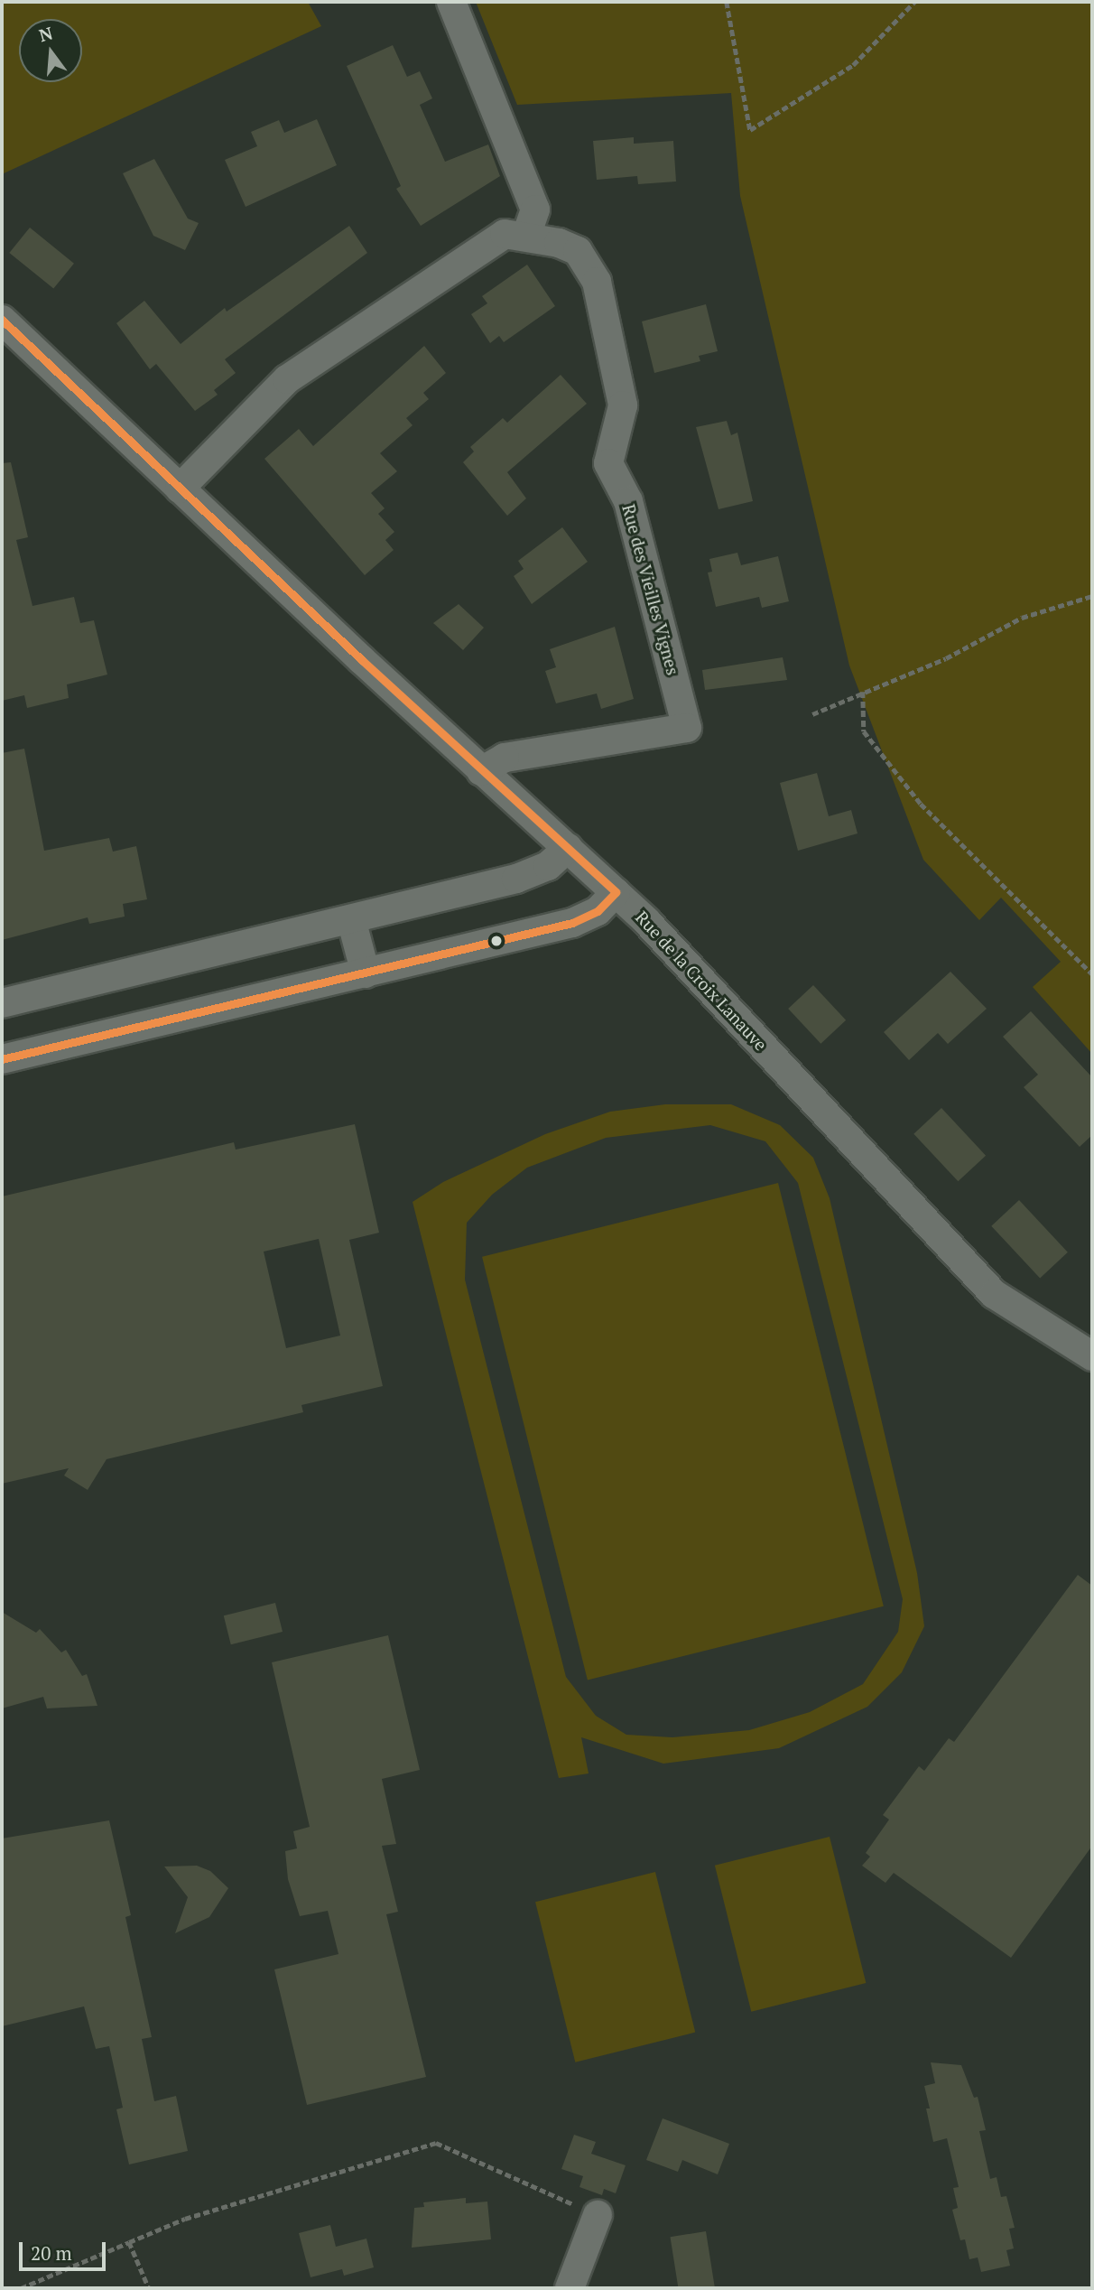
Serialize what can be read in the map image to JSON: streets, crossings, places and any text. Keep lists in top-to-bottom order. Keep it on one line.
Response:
{"streets":{"street":["Rue des Vieilles Vignes","Rue de la Croix Lanauve"]},"crossings":[["Rue des Vieilles Vignes","Rue de la Croix Lanauve"]],"scale_bar":"20 m","north":"top"}
